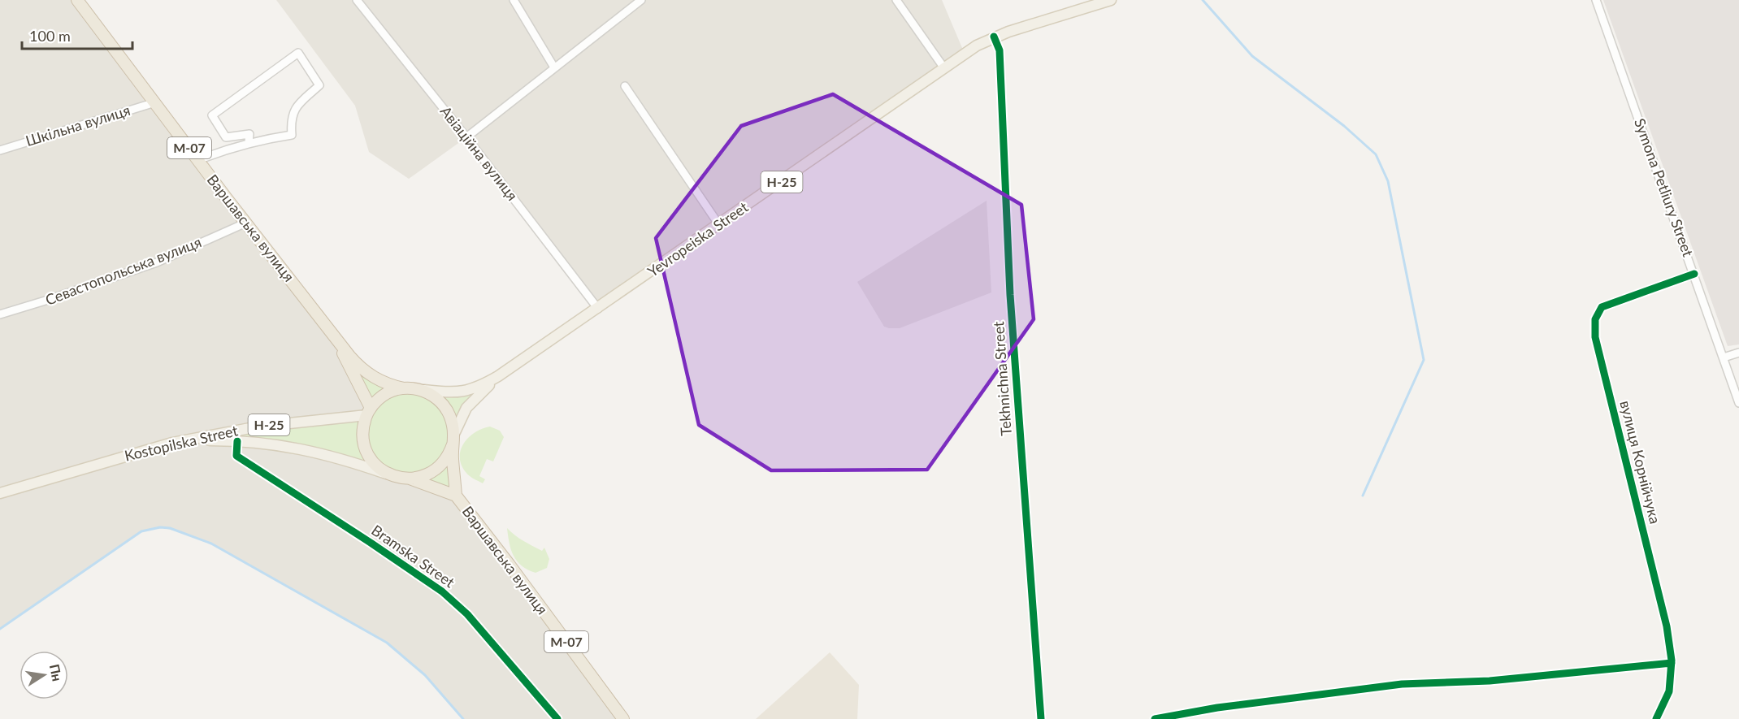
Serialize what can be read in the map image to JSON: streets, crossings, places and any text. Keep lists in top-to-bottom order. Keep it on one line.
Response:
{"streets":{"highway":["М-07","Н-25","Варшавська вулиця"],"main road":["Yevropeiska Street","Kostopilska Street"],"street":["Шкільна вулиця","Авіаційна вулиця","Symona Petliury Street","Севастопольська вулиця","Tekhnichna Street","вулиця Корнійчука","Bramska Street"]},"crossings":[["Шкільна вулиця","Варшавська вулиця"],["М-07","Н-25"],["М-07","Варшавська вулиця"],["М-07","Yevropeiska Street"],["М-07","Kostopilska Street"],["Авіаційна вулиця","Yevropeiska Street"],["Н-25","Yevropeiska Street"],["Н-25","Kostopilska Street"],["Н-25","Bramska Street"],["Symona Petliury Street","вулиця Корнійчука"],["Варшавська вулиця","Севастопольська вулиця"],["Yevropeiska Street","Tekhnichna Street"],["Yevropeiska Street","Kostopilska Street"]],"scale_bar":"100 m","north":"right"}
